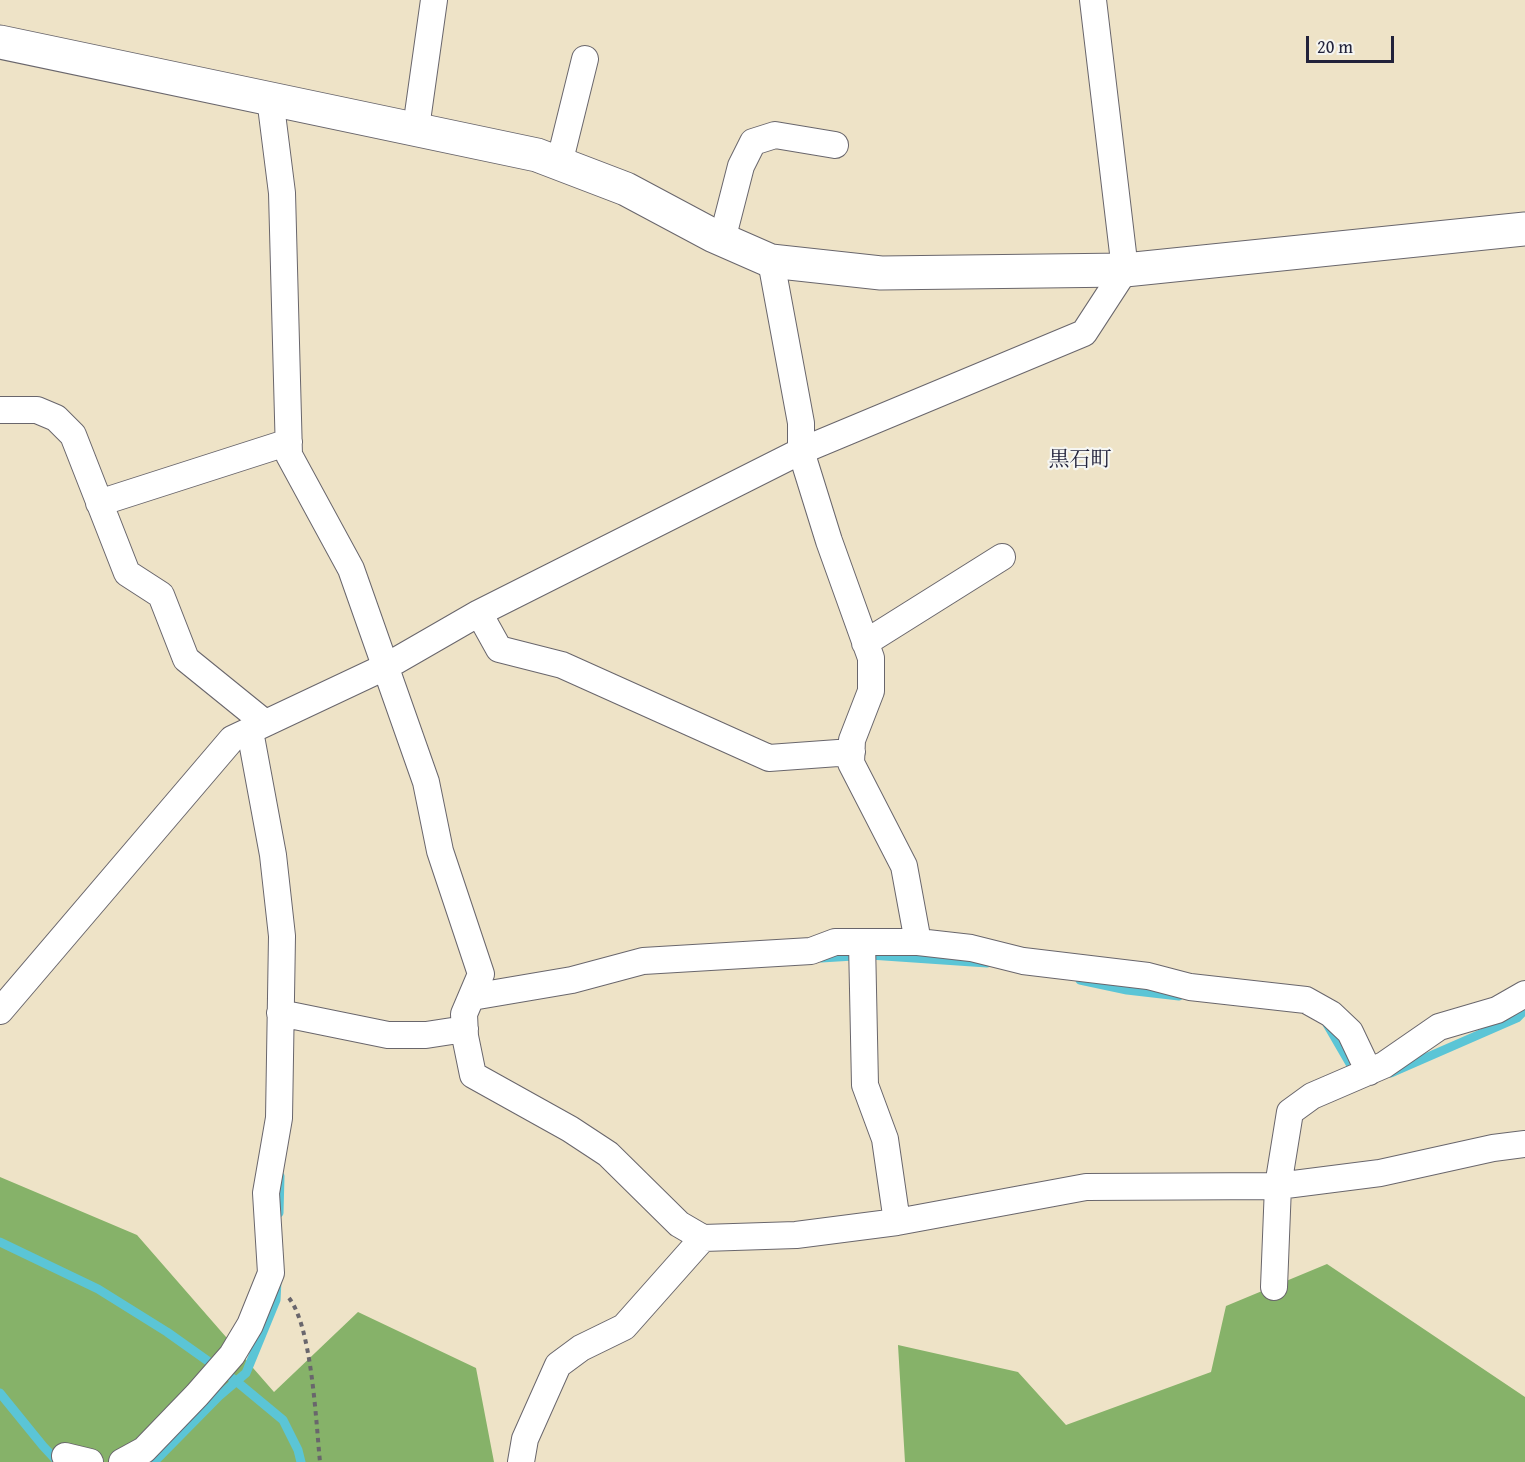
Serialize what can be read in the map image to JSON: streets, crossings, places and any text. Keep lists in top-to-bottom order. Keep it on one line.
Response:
{"districts":["黒石町"],"scale_bar":"20 m"}
